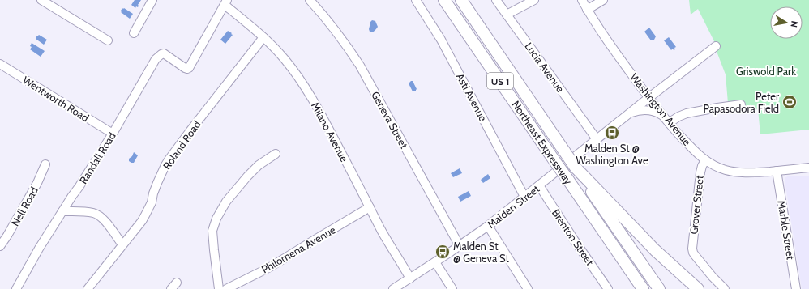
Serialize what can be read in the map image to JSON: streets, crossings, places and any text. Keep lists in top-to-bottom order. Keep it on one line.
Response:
{"streets":{"highway":["US 1","Northeast Expressway"],"street":["Lucia Avenue","Asti Avenue","Wentworth Road","Washington Avenue","Geneva Street","Milano Avenue","Roland Road","Randall Road","Grover Street","Nell Road","Malden Street","Marble Street","Brenton Street","Philomena Avenue"]},"crossings":[["Lucia Avenue","Malden Street"],["US 1","Northeast Expressway"],["Asti Avenue","Malden Street"],["Wentworth Road","Randall Road"],["Washington Avenue","Grover Street"],["Washington Avenue","Malden Street"],["Washington Avenue","Marble Street"],["Geneva Street","Malden Street"],["Milano Avenue","Roland Road"],["Milano Avenue","Randall Road"],["Milano Avenue","Malden Street"],["Milano Avenue","Philomena Avenue"],["Malden Street","Brenton Street"]],"parks":["Griswold Park"],"places":{"sports":["Peter Papasodora Field"],"bus stop":["Malden St @ Washington Ave","Malden St @ Geneva St"]},"north":"right"}
